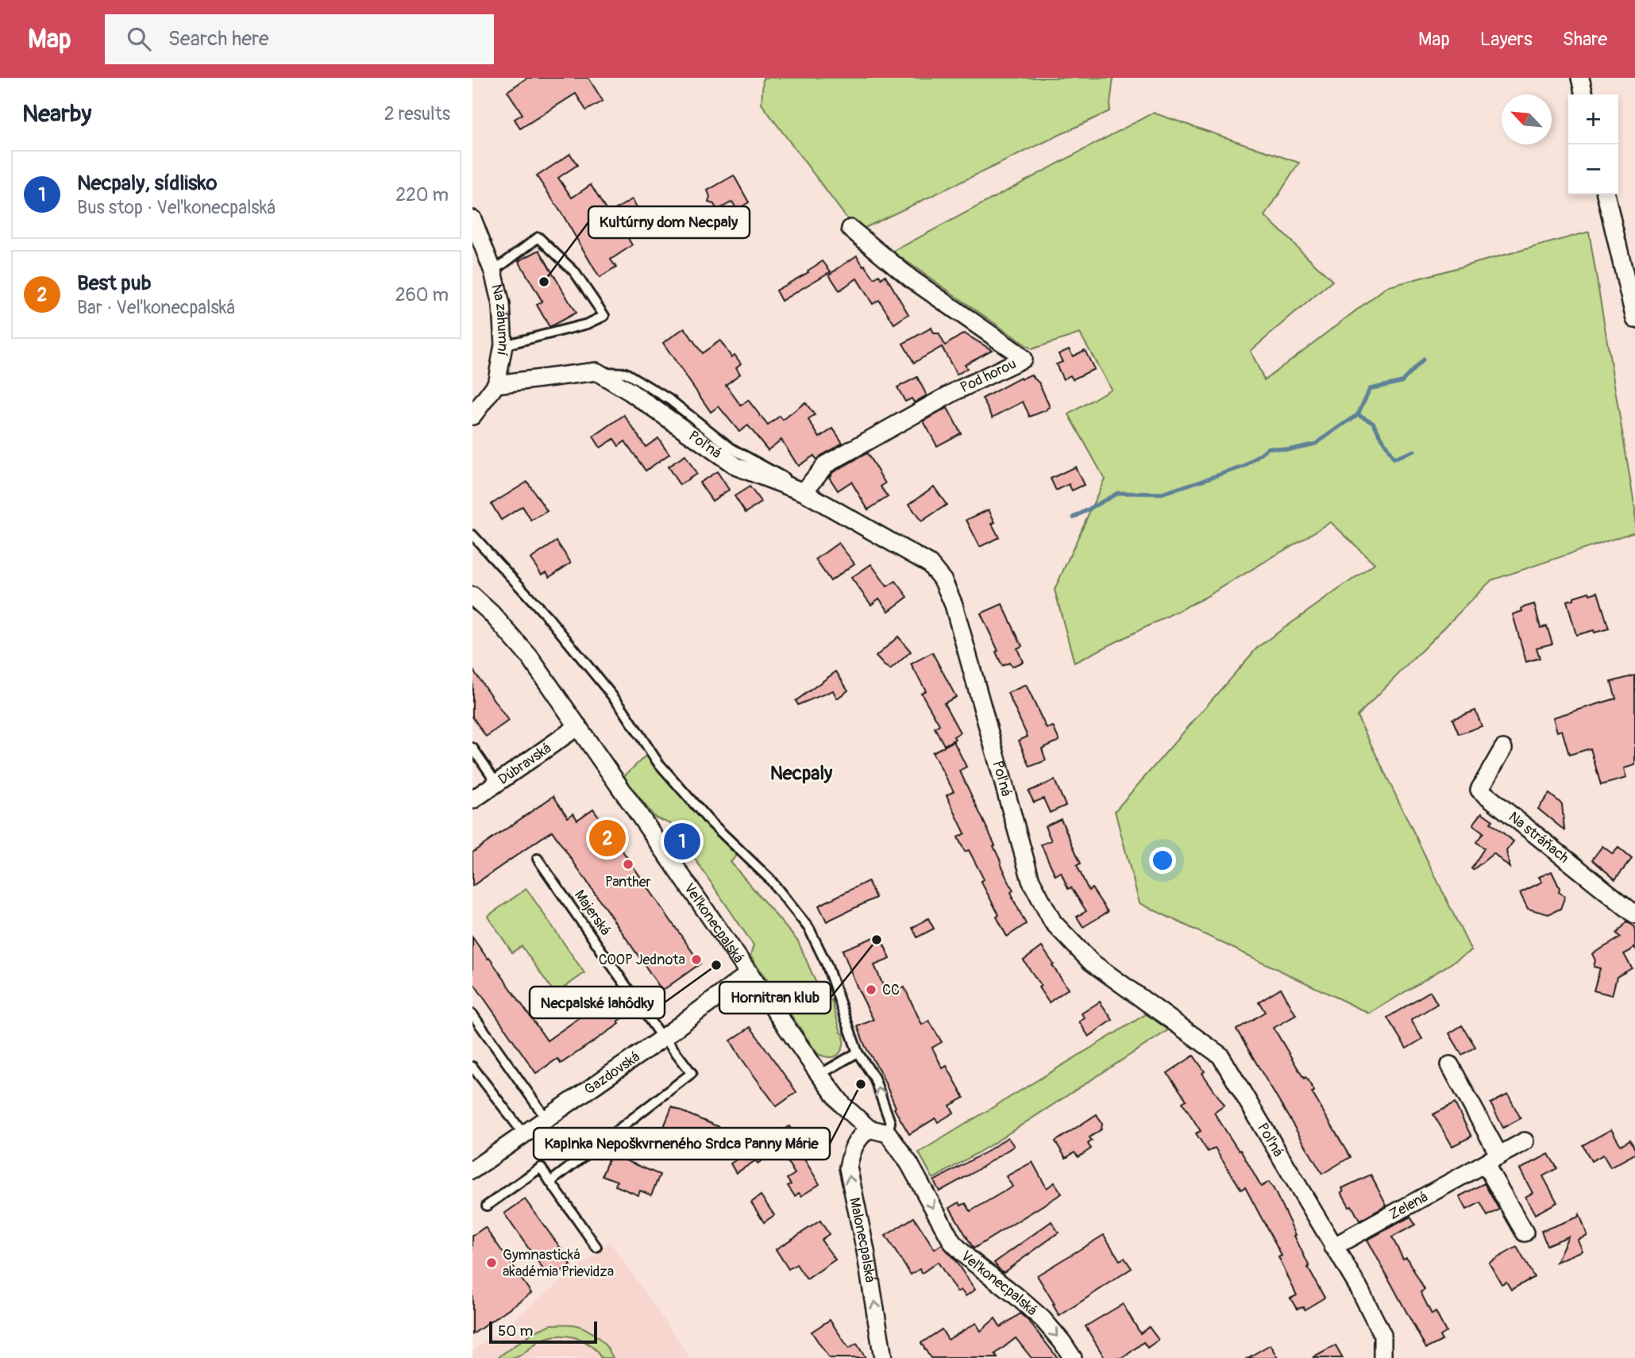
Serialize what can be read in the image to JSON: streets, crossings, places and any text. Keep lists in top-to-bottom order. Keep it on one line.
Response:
{"streets":{"street":["Na záhumní","Pod horou","Poľná","Dúbravská","Na stráňach","Veľkonecpalská","Gazdovská","Zelená","Malonecpalská"],"lane":["Majerská"]},"crossings":[["Na záhumní","Poľná"],["Pod horou","Poľná"],["Poľná","Zelená"],["Dúbravská","Veľkonecpalská"],["Majerská","Gazdovská"],["Veľkonecpalská","Gazdovská"],["Veľkonecpalská","Malonecpalská"]],"one_way":["Malonecpalská"],"districts":["Necpaly"],"places":["Kultúrny dom Necpaly","Panther","Hornitran klub","COOP Jednota","Necpalské lahôdky","CC","Kaplnka Nepoškvrneného Srdca Panny Márie","Gymnastická akadémia Prievidza"],"scale_bar":"50 m","north":"top left","page":{"header":"Map","search":"Search here","nav":["Map","Layers","Share"],"heading":["Nearby","2 results"],"map_buttons":["+","−"],"list":[{"mark":"1","name":"Necpaly, sídlisko","note":"Bus stop · Veľkonecpalská","value":"220 m"},{"mark":"2","name":"Best pub","note":"Bar · Veľkonecpalská","value":"260 m"}],"pins":["2","1"],"scale":"50 m"}}
